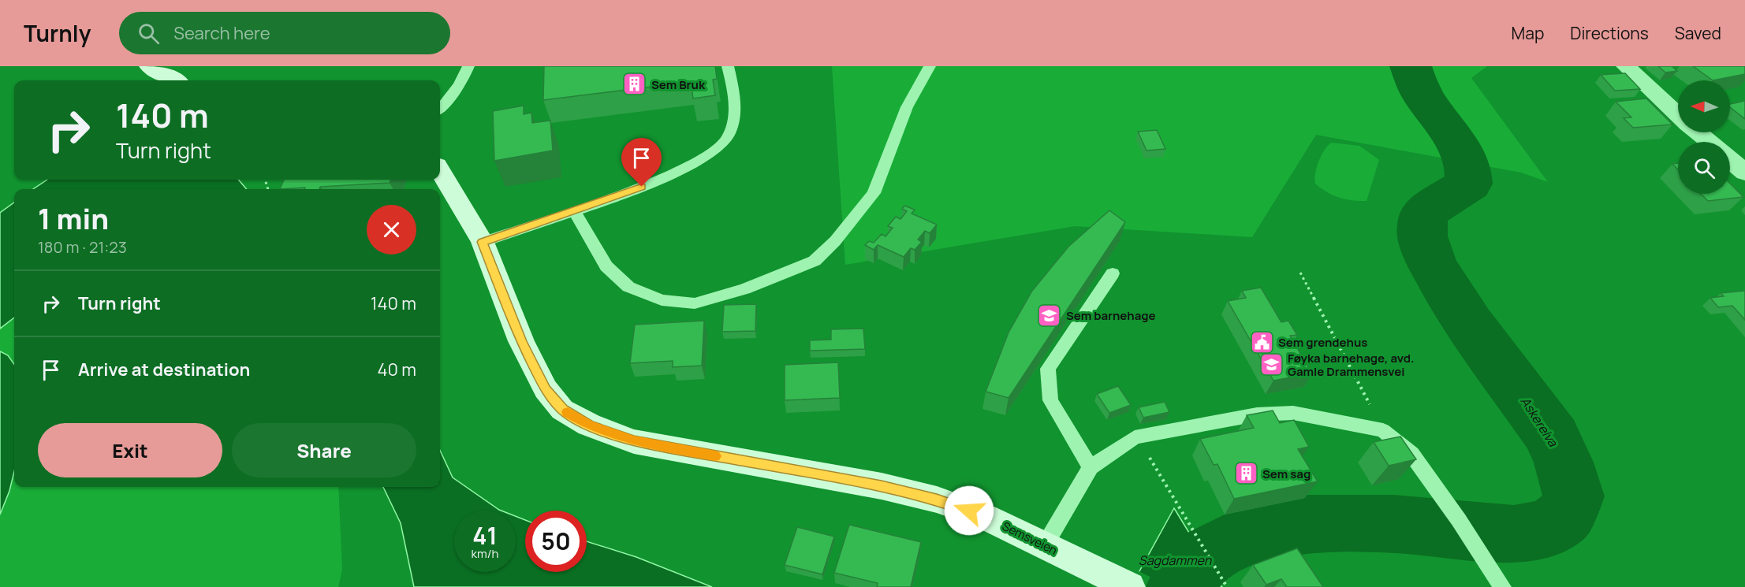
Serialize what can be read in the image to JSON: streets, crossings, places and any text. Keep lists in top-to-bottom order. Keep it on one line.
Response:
{"streets":{"main road":["Semsveien"]},"water":["Askerelva","Sagdammen"],"places":{"building":["Sem Bruk","Sem sag"],"school or university":["Sem barnehage","Føyka barnehage, avd. Gamle Drammensvei"],"public building":["Sem grendehus"]},"north":"left","page":{"header":"Turnly","search":"Search here","nav":["Map","Directions","Saved"],"turn":["140 m","Turn right"],"heading":["1 min","180 m · 21:23"],"list":[{"name":"Turn right","value":"140 m"},{"name":"Arrive at destination","value":"40 m"}],"buttons":["Exit","Share"],"speed":"41 km/h","limit":"50"}}
